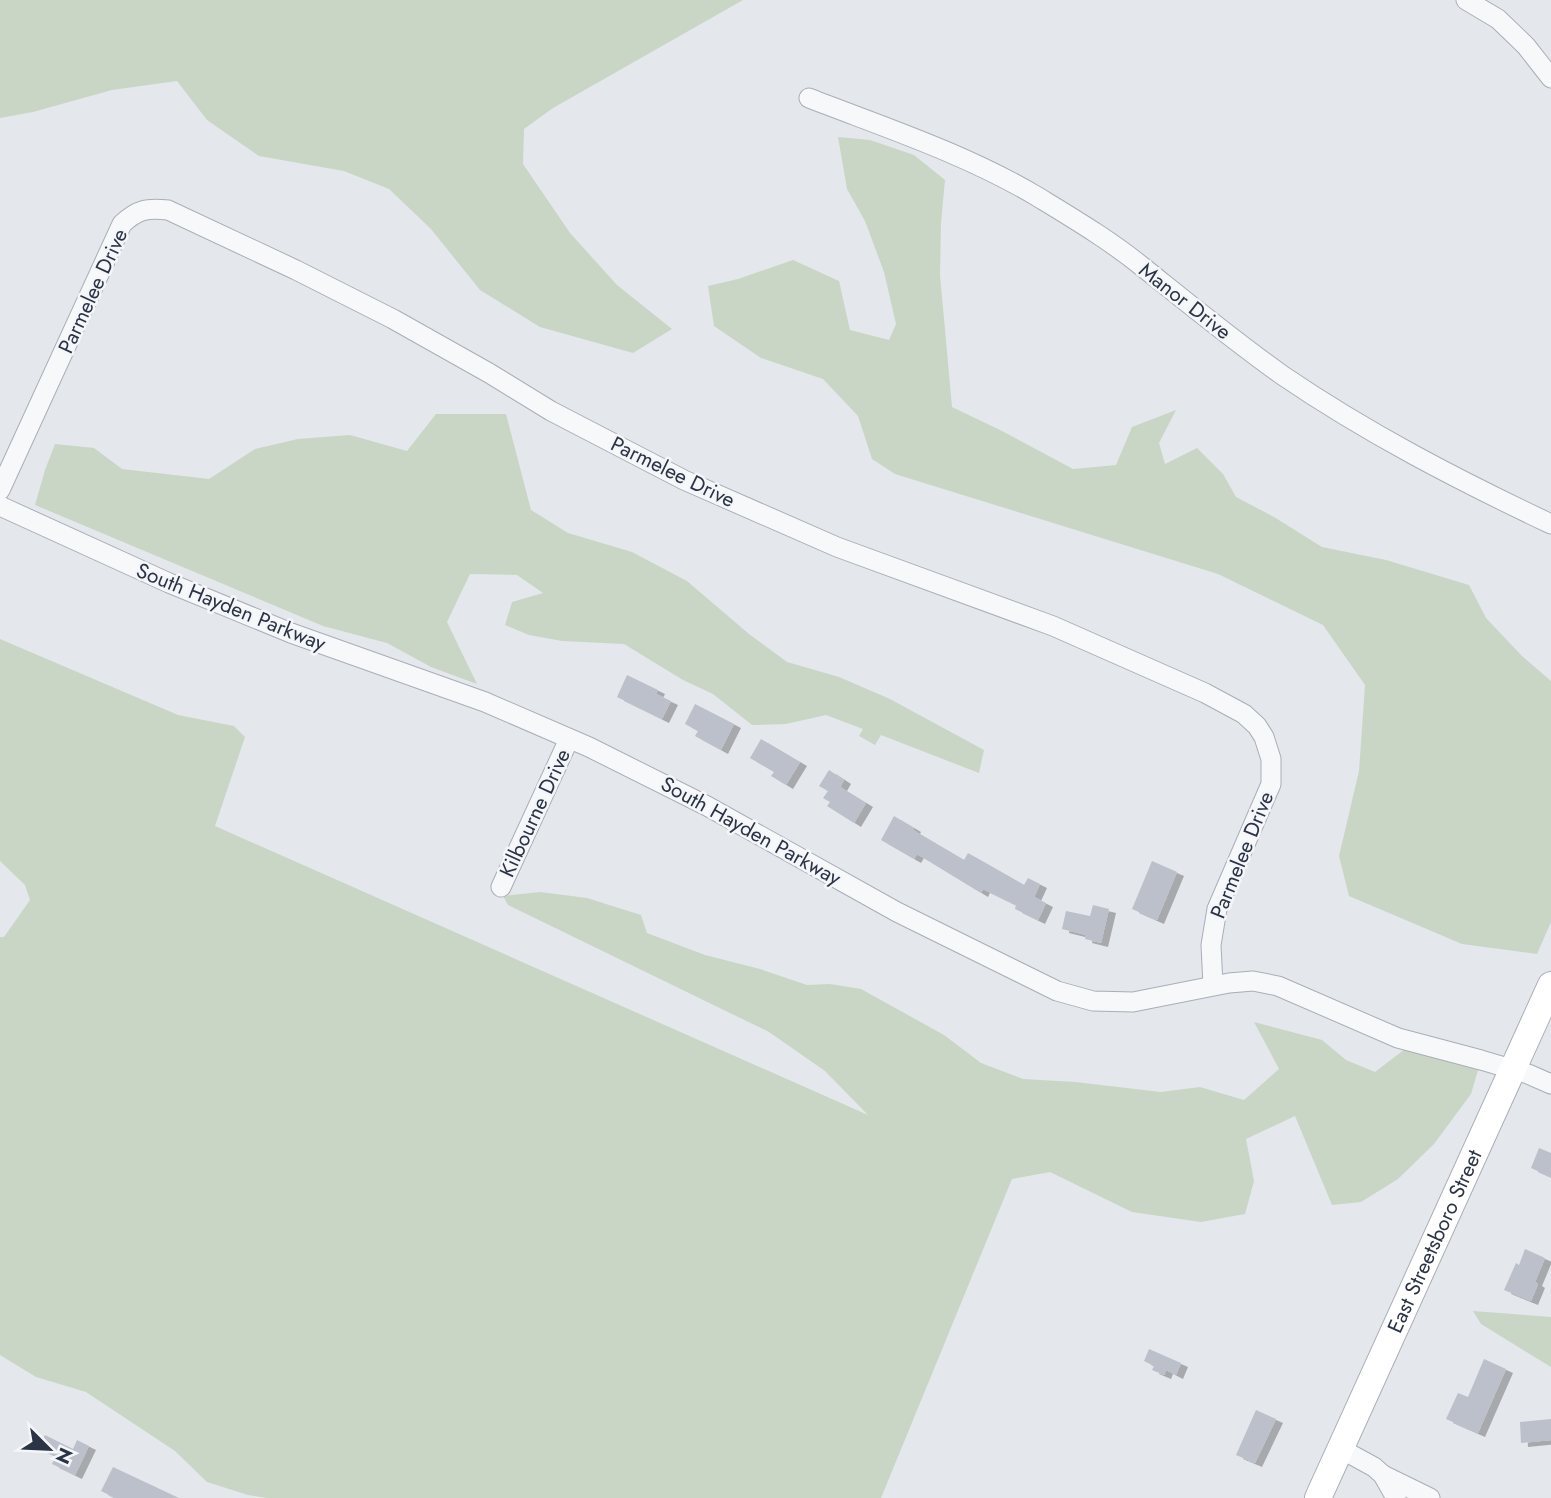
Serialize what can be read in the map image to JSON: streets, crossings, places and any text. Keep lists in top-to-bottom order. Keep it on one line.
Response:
{"streets":{"main road":["East Streetsboro Street"],"street":["Parmelee Drive","Manor Drive","South Hayden Parkway","Kilbourne Drive"]},"crossings":[["Parmelee Drive","South Hayden Parkway"],["South Hayden Parkway","Kilbourne Drive"],["South Hayden Parkway","East Streetsboro Street"]],"north":"bottom right"}
